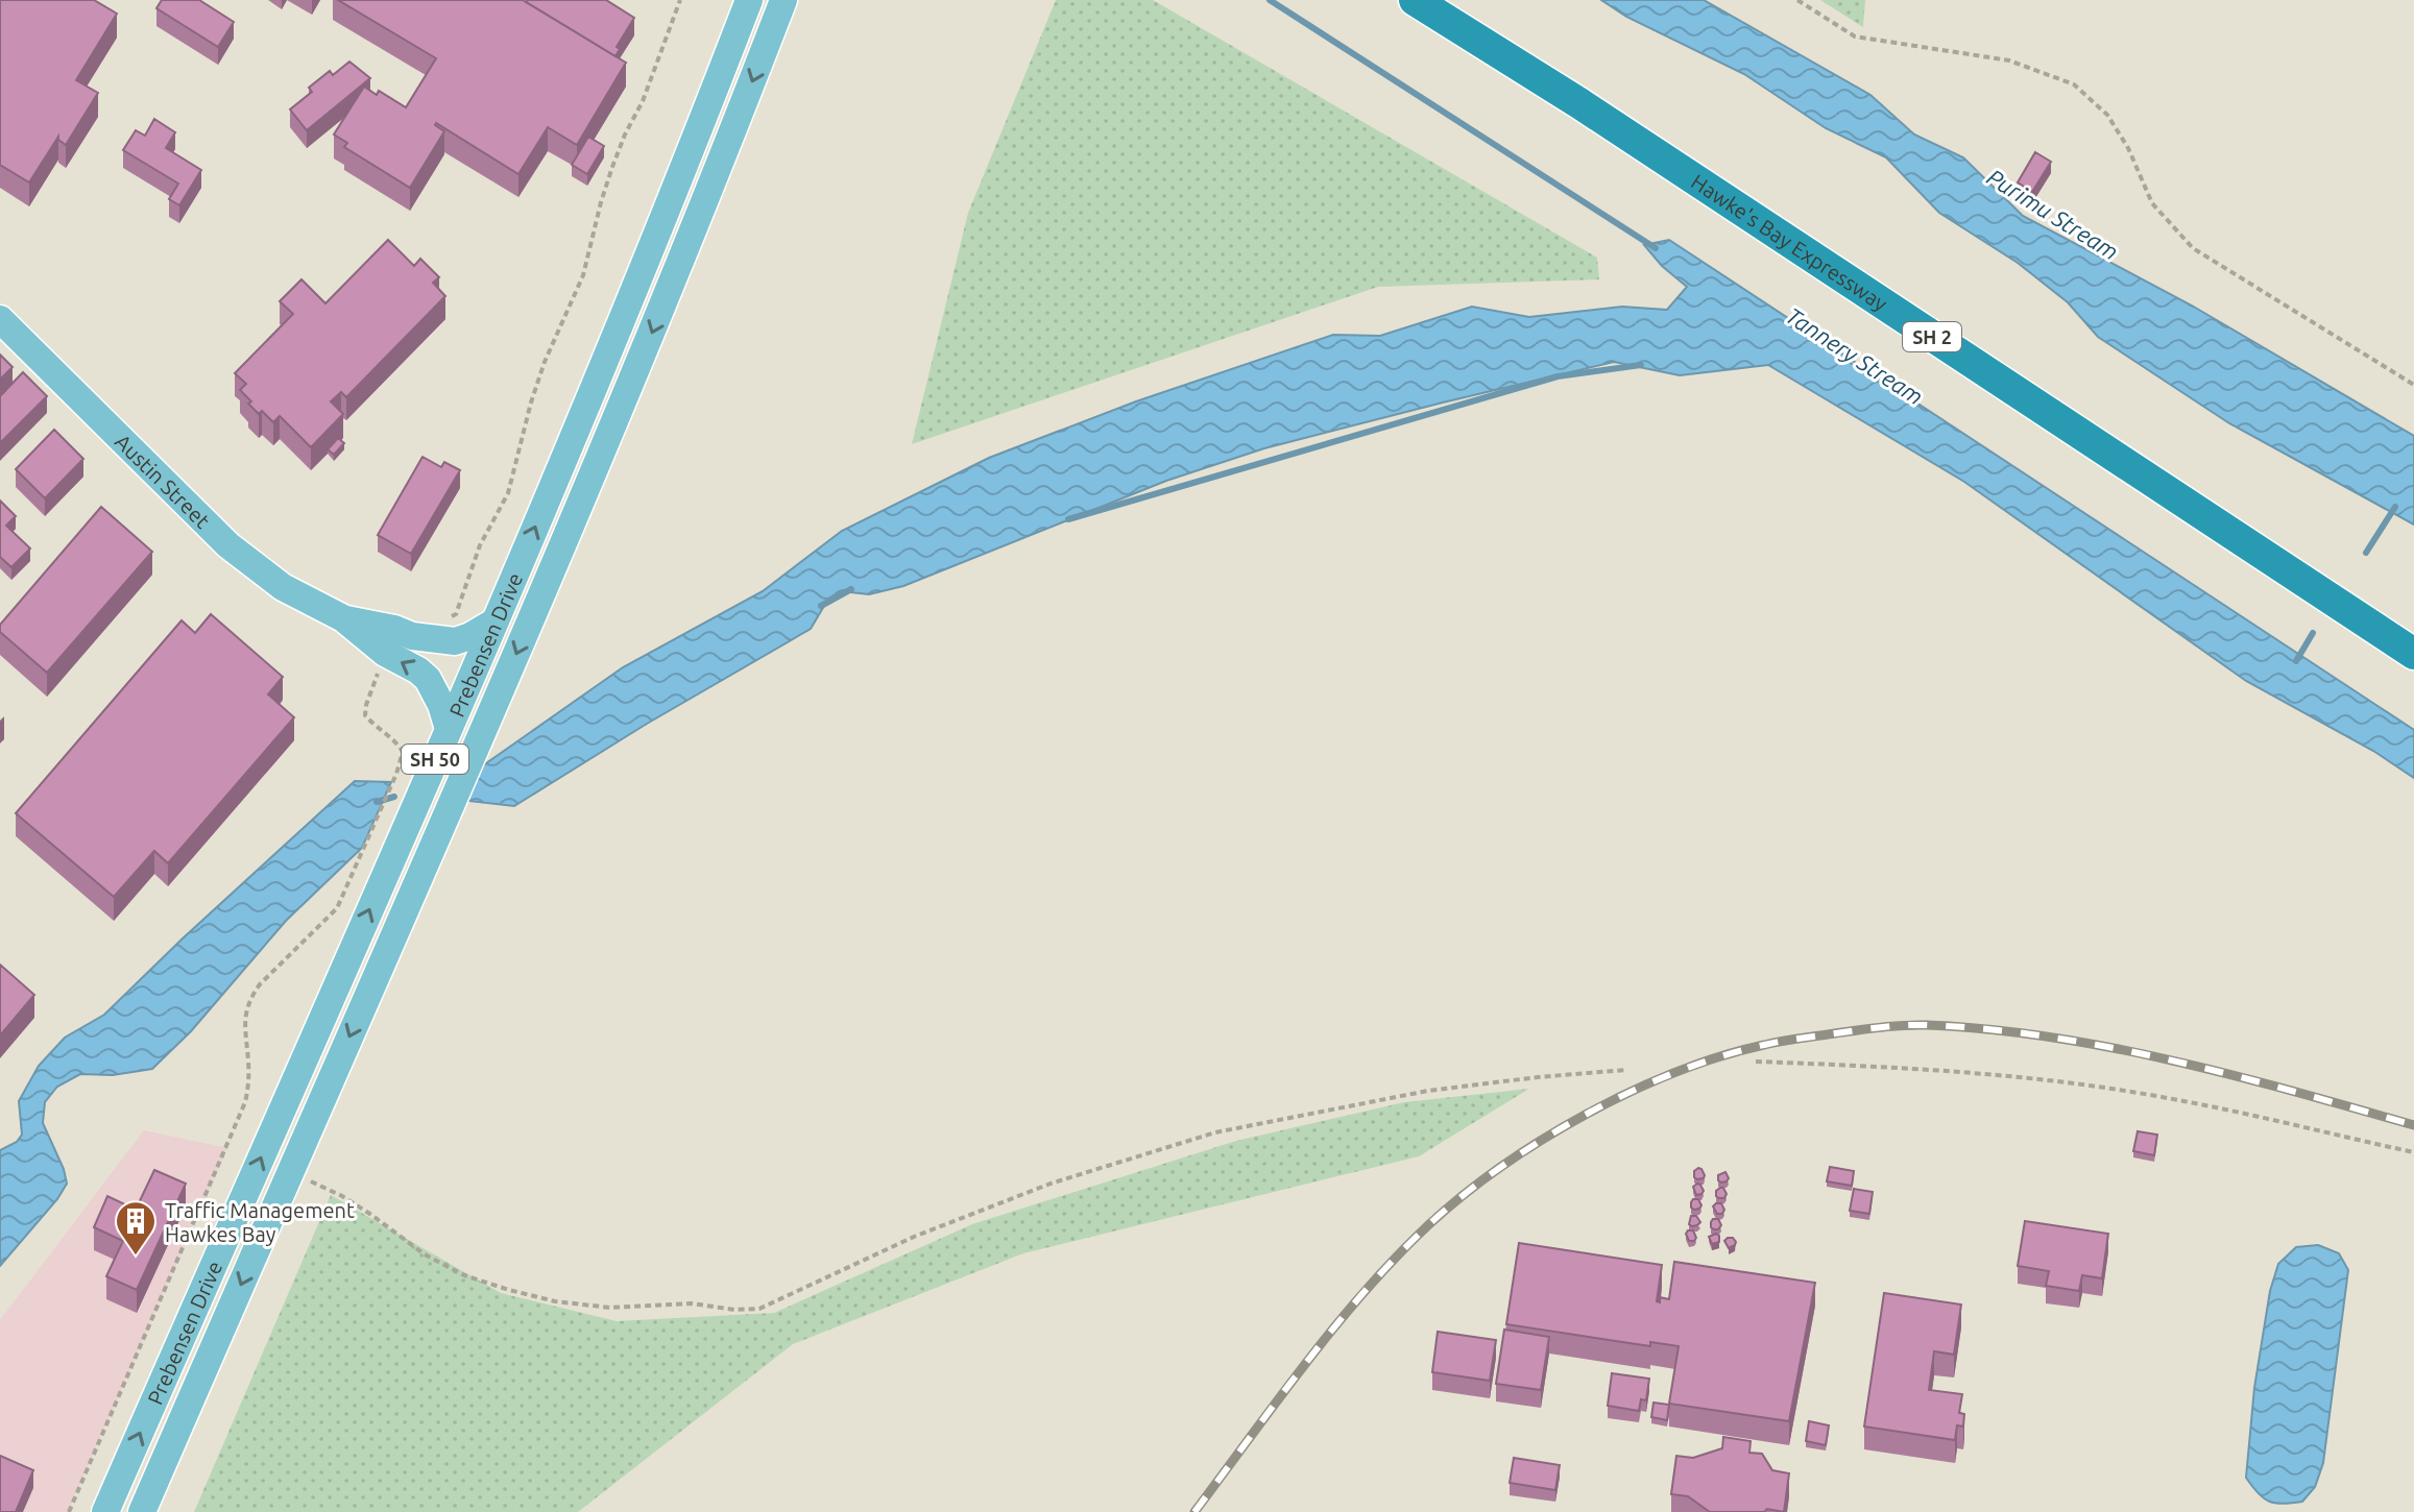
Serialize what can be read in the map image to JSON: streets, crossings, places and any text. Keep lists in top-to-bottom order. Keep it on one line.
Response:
{"streets":{"highway":["Hawke's Bay Expressway","SH 2"],"main road":["Austin Street","Prebensen Drive","SH 50"]},"crossings":[["Austin Street","Prebensen Drive"]],"water":["Purimu Stream","Tannery Stream"],"places":{"building":["Traffic Management Hawkes Bay"]}}
